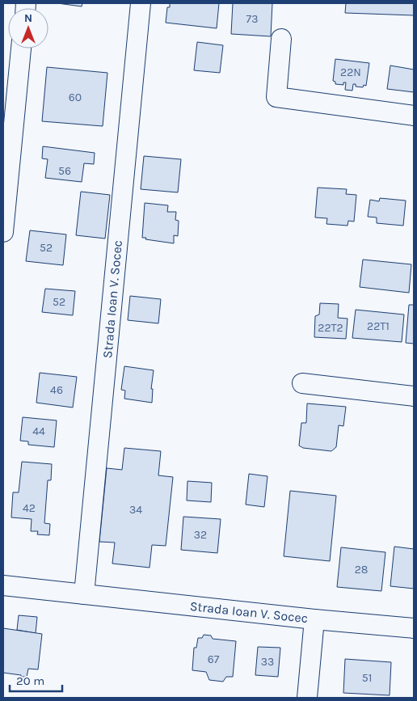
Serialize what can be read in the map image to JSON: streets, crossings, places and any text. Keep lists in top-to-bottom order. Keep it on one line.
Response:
{"streets":{"street":["Strada Ioan V. Socec"]},"house_numbers":["73","22N","60","56","52","52","22T1","22T2","46","44","42","34","32","28","67","33","51"],"scale_bar":"20 m","north":"top"}
